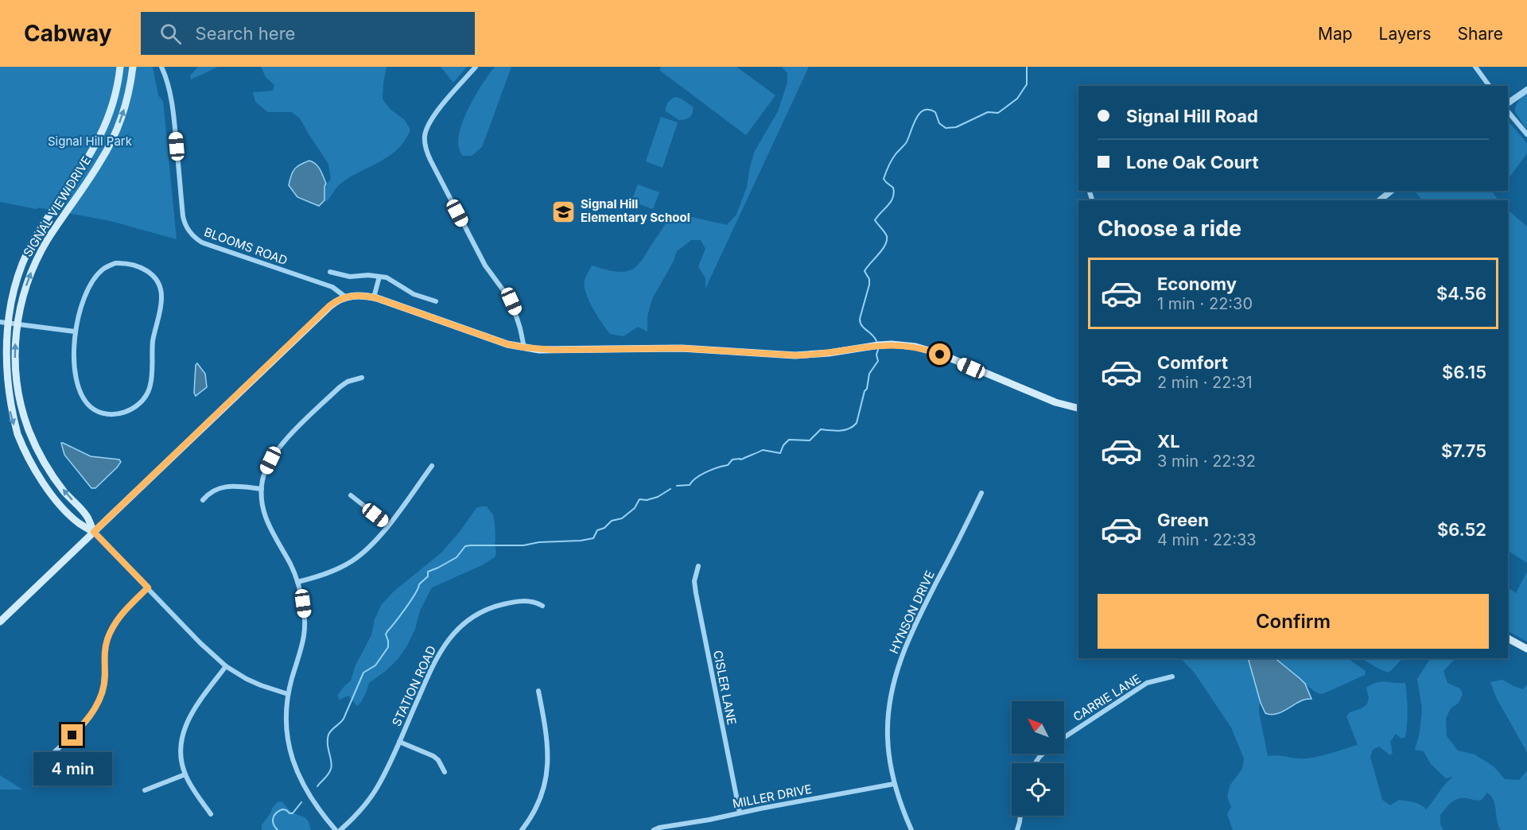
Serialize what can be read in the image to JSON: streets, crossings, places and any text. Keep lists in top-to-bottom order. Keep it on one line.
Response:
{"streets":{"main road":["SIGNAL VIEW DRIVE"],"street":["BLOOMS ROAD","HYNSON DRIVE","STATION ROAD","CISLER LANE","CARRIE LANE","MILLER DRIVE"]},"crossings":[["HYNSON DRIVE","MILLER DRIVE"],["CISLER LANE","MILLER DRIVE"]],"parks":["Signal Hill Park"],"places":{"school or university":["Signal Hill Elementary School"]},"north":"top left","page":{"header":"Cabway","search":"Search here","nav":["Map","Layers","Share"],"banner":["Signal Hill Road","Lone Oak Court"],"heading":"Choose a ride","list":[{"name":"Economy","note":"1 min · 22:30","value":"$4.56"},{"name":"Comfort","note":"2 min · 22:31","value":"$6.15"},{"name":"XL","note":"3 min · 22:32","value":"$7.75"},{"name":"Green","note":"4 min · 22:33","value":"$6.52"}],"buttons":"Confirm","bubble":"4 min"}}
